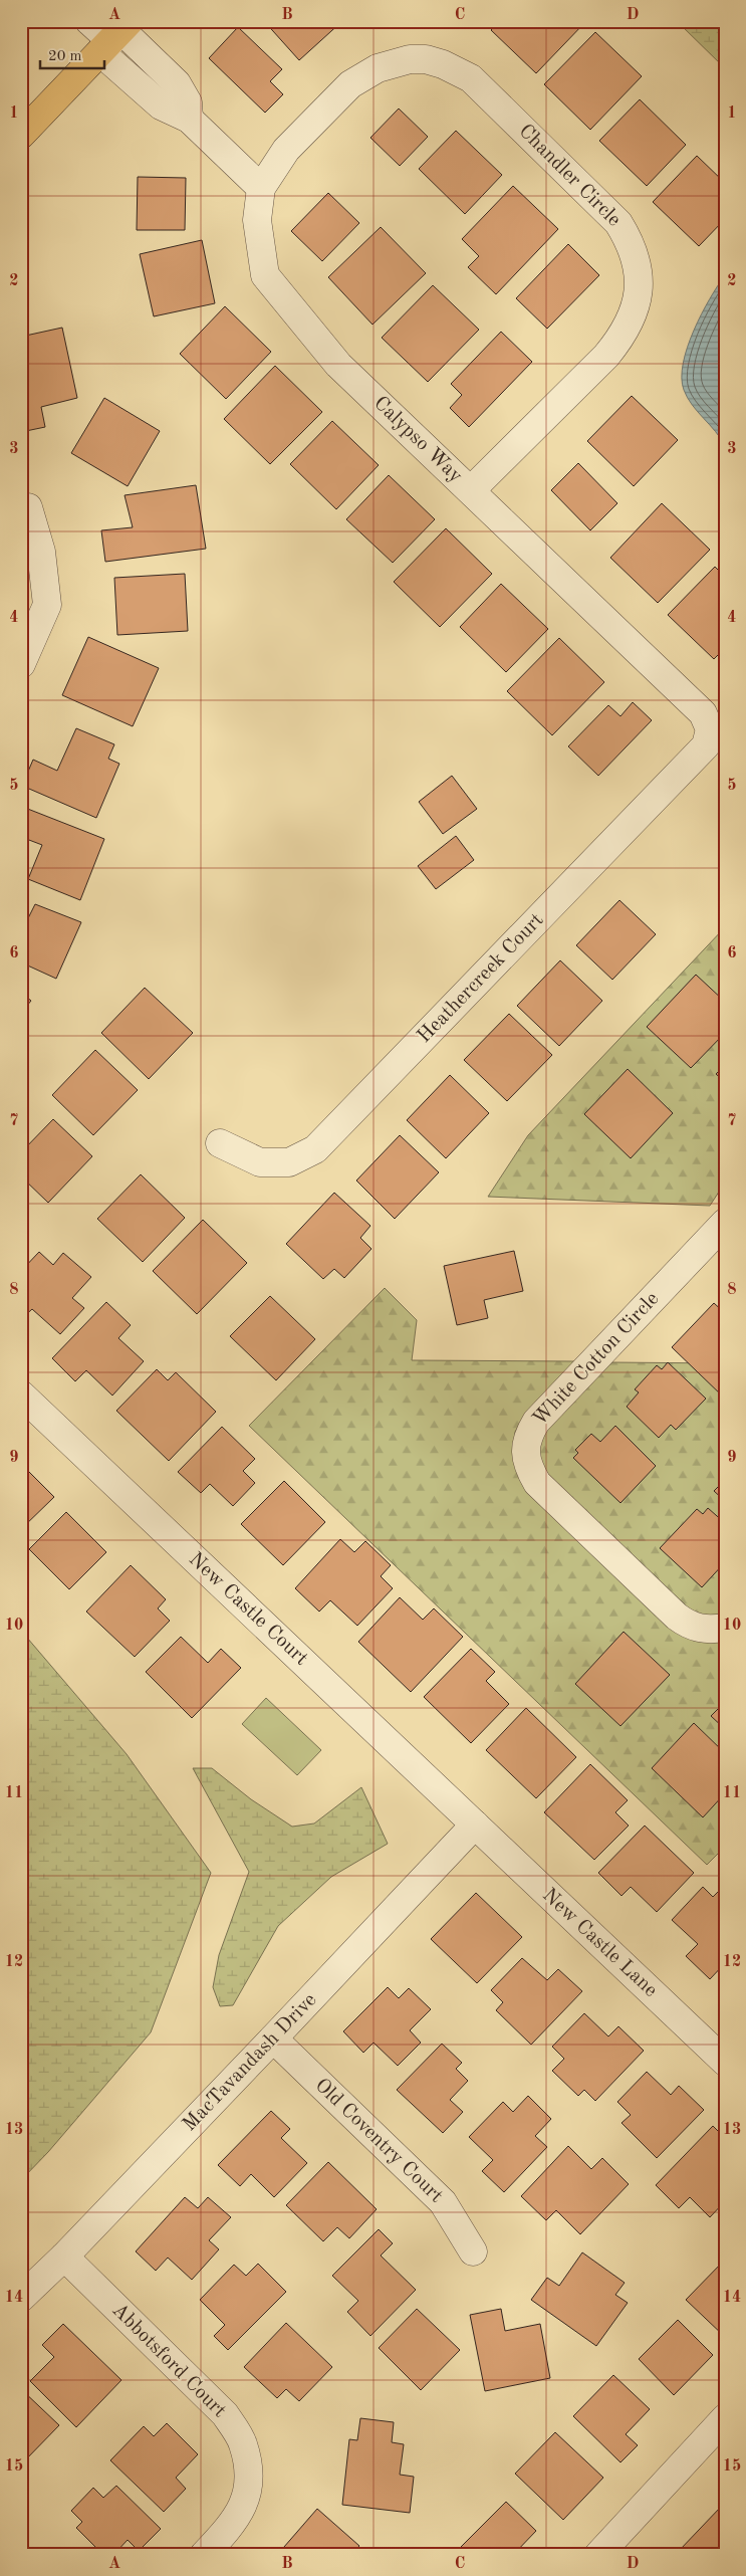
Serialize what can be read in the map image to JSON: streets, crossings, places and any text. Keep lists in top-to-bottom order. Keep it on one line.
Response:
{"streets":{"street":["Chandler Circle","Calypso Way","Heathercreek Court","White Cotton Circle","New Castle Court","New Castle Lane","MacTavandash Drive","Old Coventry Court","Abbotsford Court"]},"crossings":[["Chandler Circle","Calypso Way"],["Calypso Way","Heathercreek Court"],["New Castle Court","New Castle Lane"],["New Castle Court","MacTavandash Drive"],["New Castle Lane","MacTavandash Drive"],["MacTavandash Drive","Old Coventry Court"],["MacTavandash Drive","Abbotsford Court"]],"scale_bar":"20 m","grid":{"columns":["A","B","C","D"],"rows":["1","2","3","4","5","6","7","8","9","10","11","12","13","14","15"]}}
